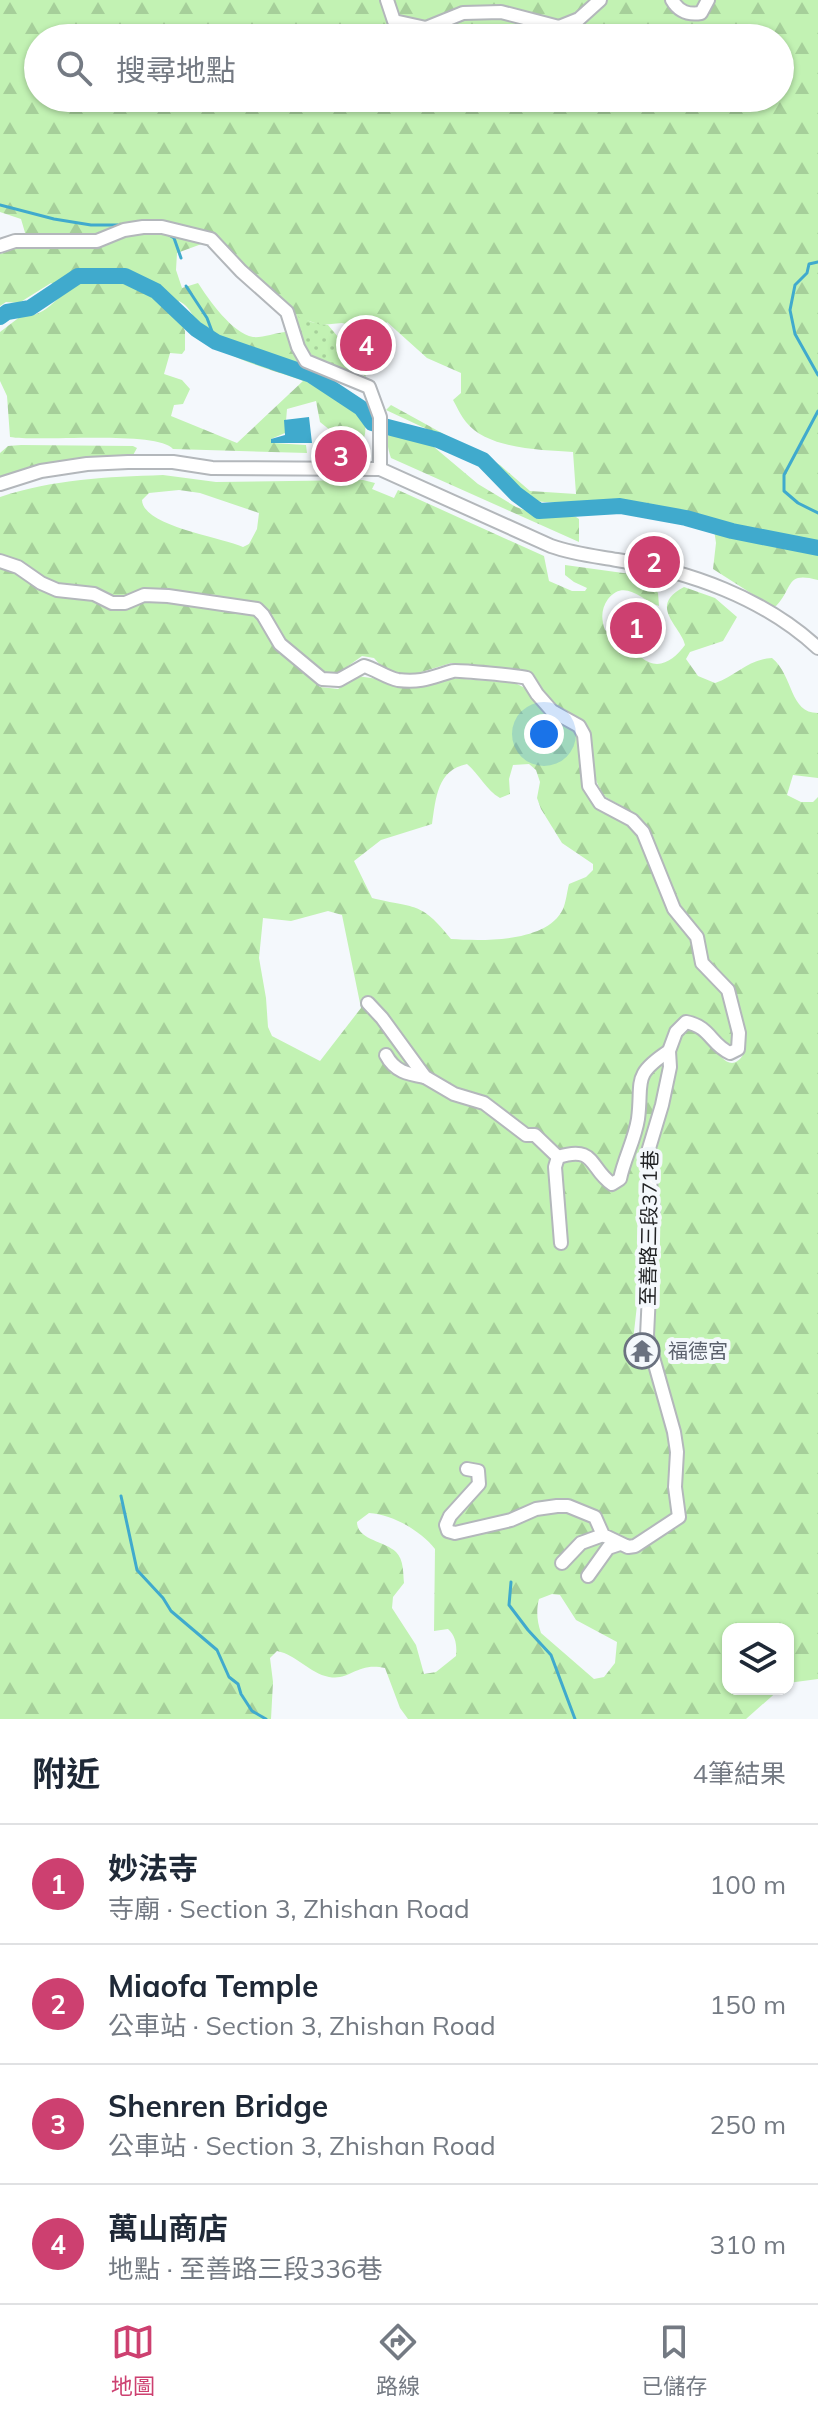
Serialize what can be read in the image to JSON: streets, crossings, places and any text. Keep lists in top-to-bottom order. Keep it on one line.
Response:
{"streets":{"street":["至善路三段371巷"]},"places":{"temple":["福德宮"]},"page":{"search":"搜尋地點","pins":["4","3","2","1"],"heading":["附近","4筆結果"],"list":[{"mark":"1","name":"妙法寺","note":"寺廟 · Section 3, Zhishan Road","value":"100 m"},{"mark":"2","name":"Miaofa Temple","note":"公車站 · Section 3, Zhishan Road","value":"150 m"},{"mark":"3","name":"Shenren Bridge","note":"公車站 · Section 3, Zhishan Road","value":"250 m"},{"mark":"4","name":"萬山商店","note":"地點 · 至善路三段336巷","value":"310 m"}],"nav":["地圖","路線","已儲存"]}}
